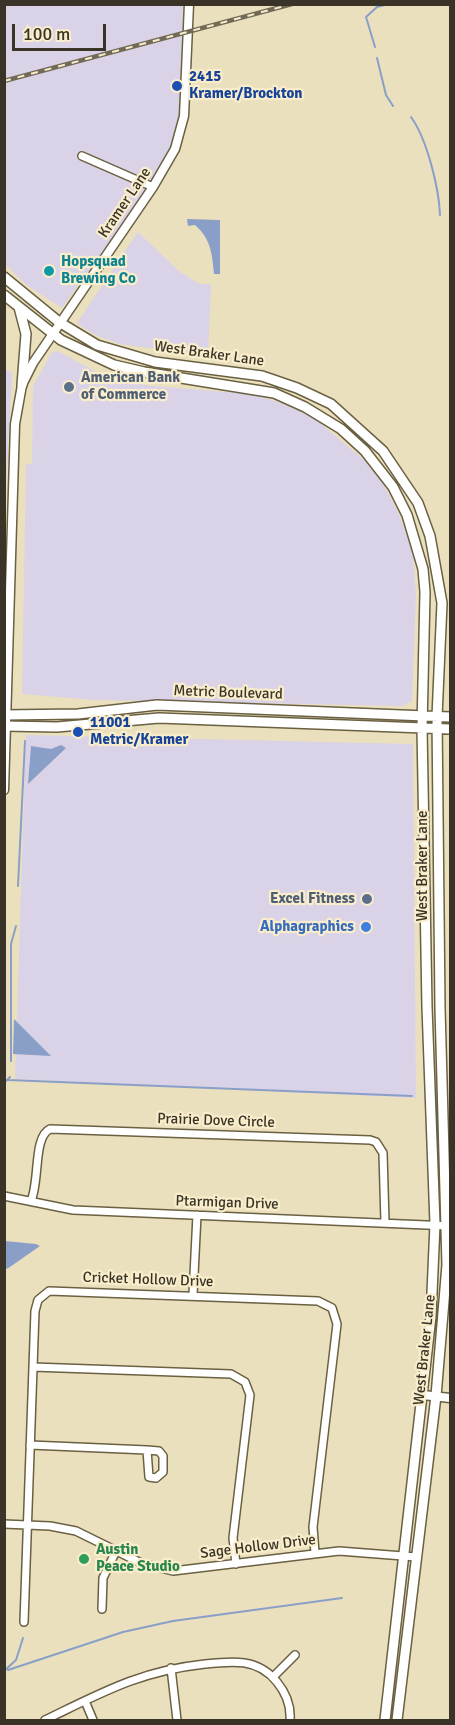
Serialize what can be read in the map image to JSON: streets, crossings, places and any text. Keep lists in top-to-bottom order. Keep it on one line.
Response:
{"streets":{"main road":["West Braker Lane","Metric Boulevard"],"street":["Kramer Lane","Prairie Dove Circle","Ptarmigan Drive","Cricket Hollow Drive","Sage Hollow Drive"]},"crossings":[["Kramer Lane","West Braker Lane"],["Kramer Lane","Metric Boulevard"],["West Braker Lane","Metric Boulevard"],["West Braker Lane","Ptarmigan Drive"],["West Braker Lane","Sage Hollow Drive"],["Prairie Dove Circle","Ptarmigan Drive"],["Cricket Hollow Drive","Sage Hollow Drive"]],"places":["2415 Kramer/Brockton","Hopsquad Brewing Co","American Bank of Commerce","11001 Metric/Kramer","Excel Fitness","Alphagraphics","Austin Peace Studio"],"scale_bar":"100 m"}
